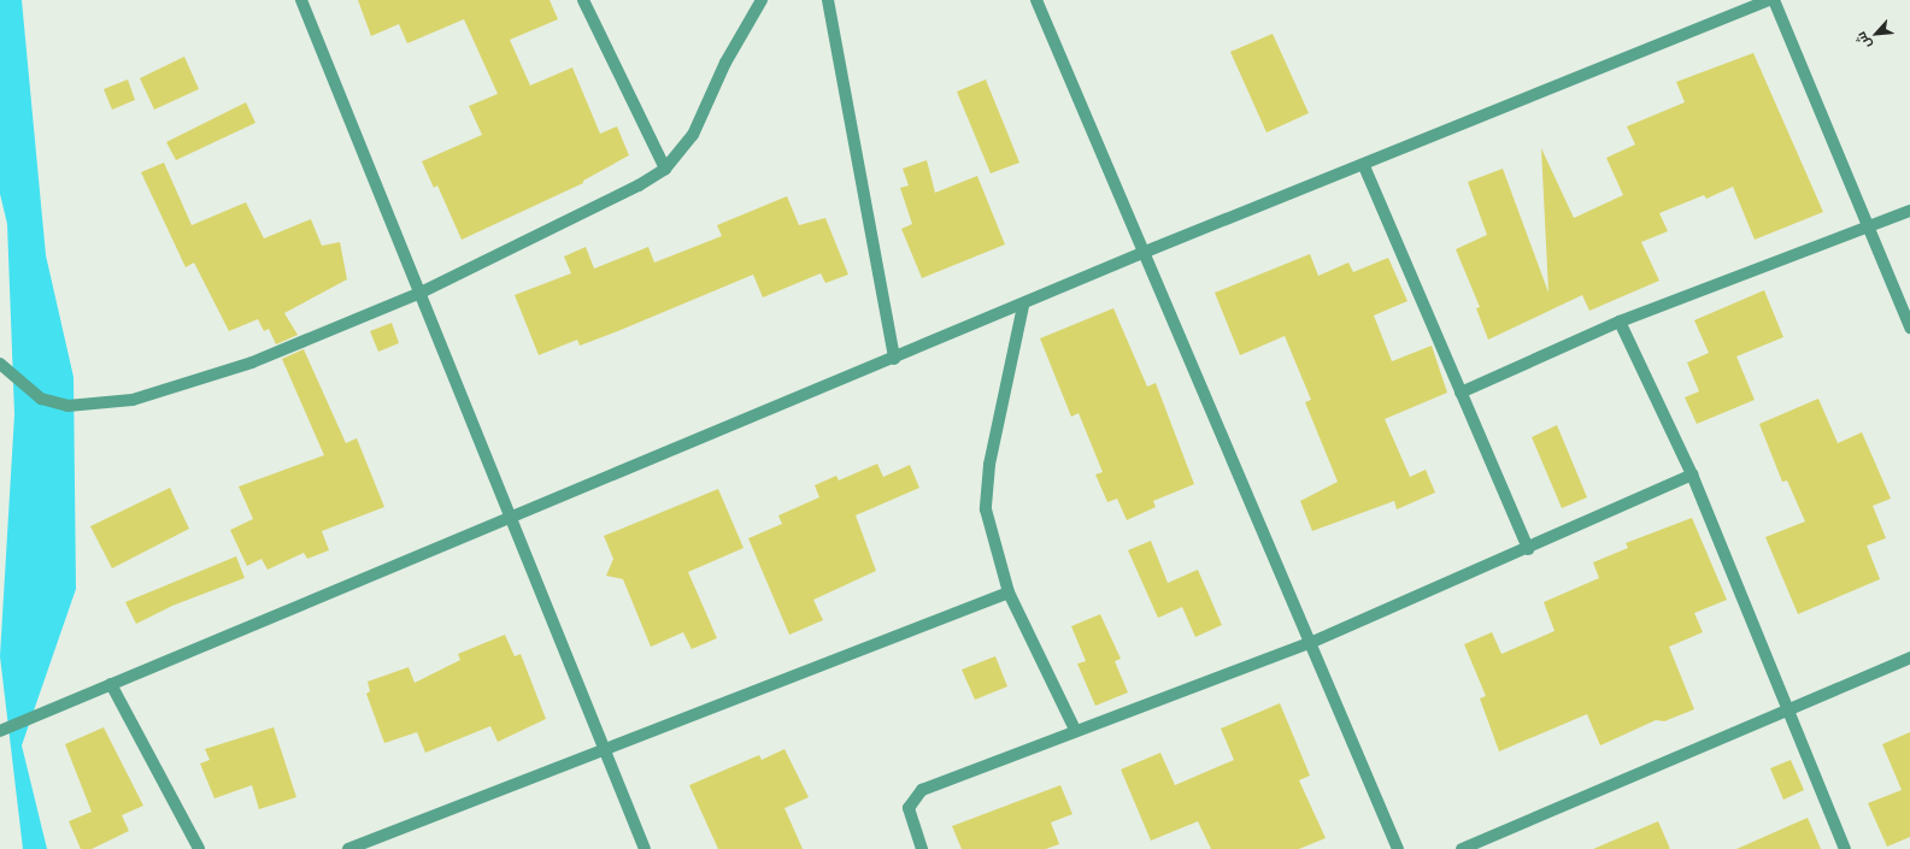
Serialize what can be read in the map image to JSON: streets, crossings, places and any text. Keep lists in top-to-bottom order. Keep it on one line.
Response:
{"north":"bottom left"}
